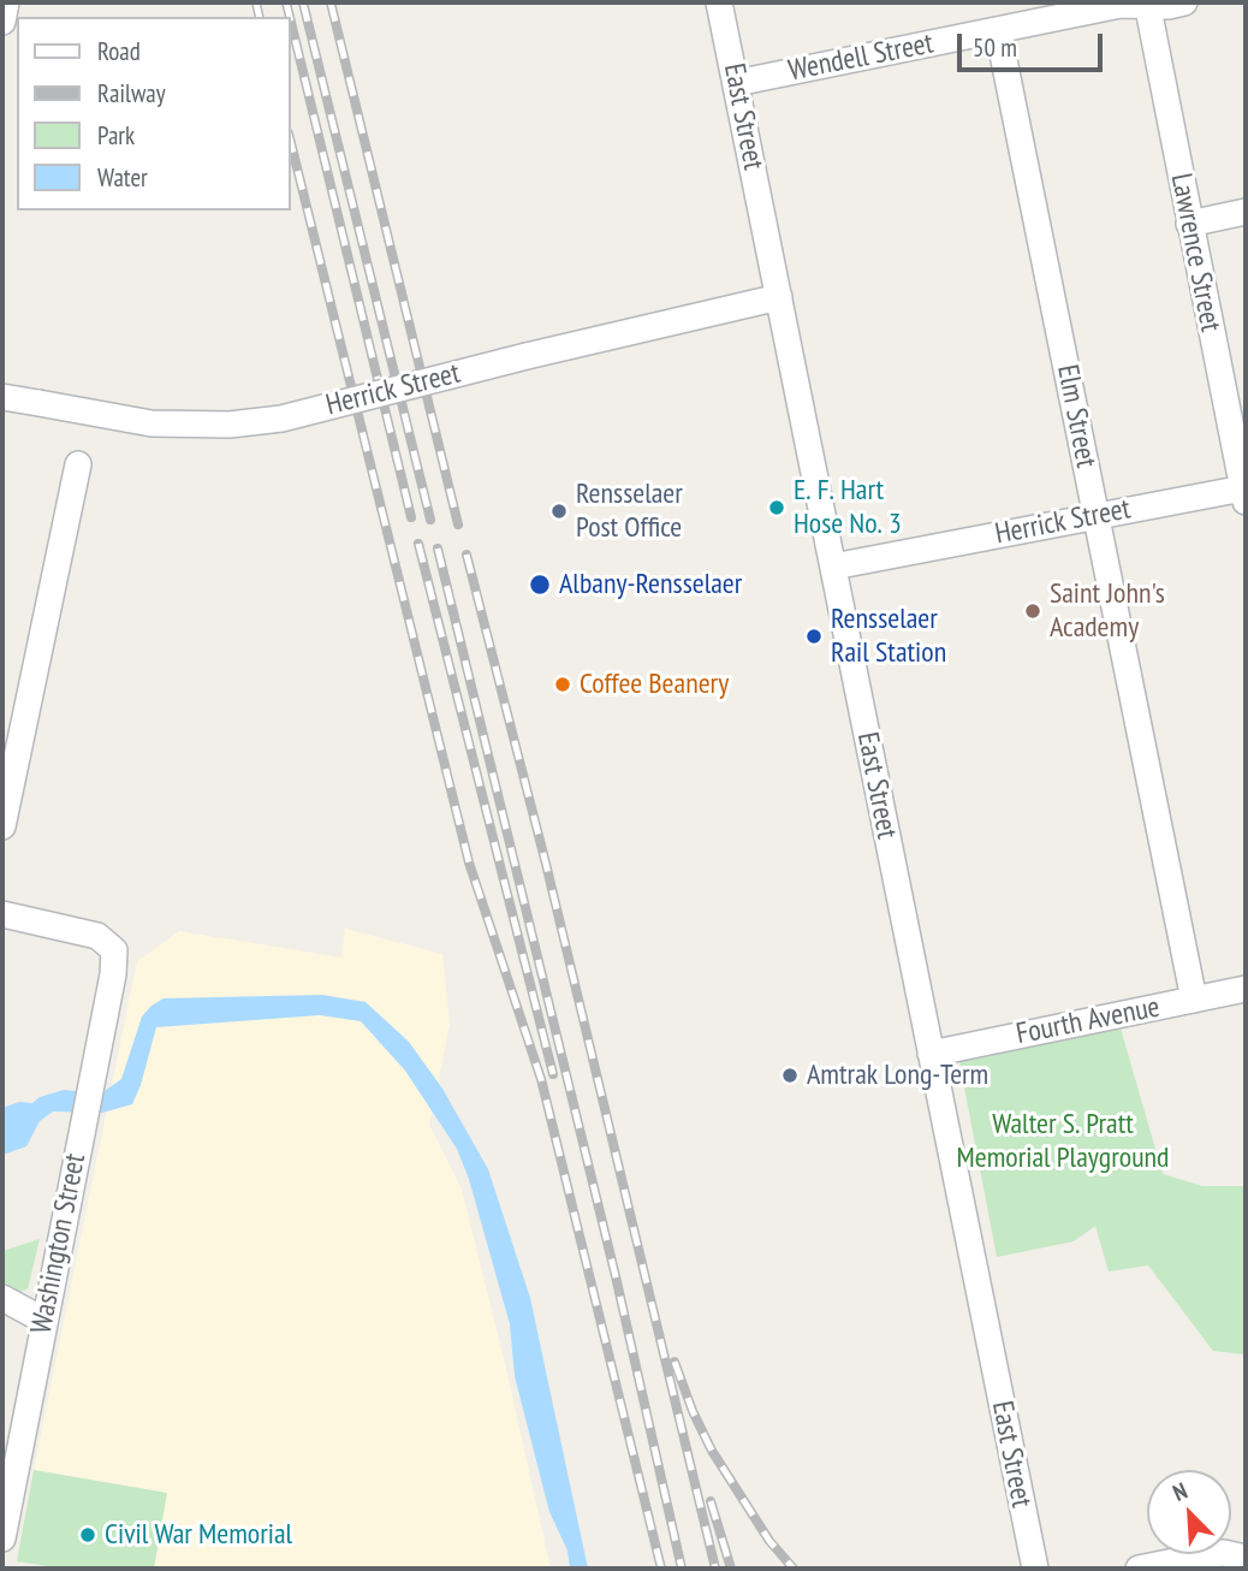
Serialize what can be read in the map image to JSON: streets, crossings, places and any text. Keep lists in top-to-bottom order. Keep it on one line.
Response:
{"streets":{"street":["Wendell Street","East Street","Lawrence Street","Herrick Street","Elm Street","Fourth Avenue","Washington Street"]},"crossings":[["Wendell Street","East Street"],["Wendell Street","Lawrence Street"],["Wendell Street","Elm Street"],["East Street","Herrick Street"],["East Street","Fourth Avenue"],["Lawrence Street","Herrick Street"],["Herrick Street","Elm Street"],["Elm Street","Fourth Avenue"]],"parks":["Walter S. Pratt Memorial Playground"],"places":["E. F. Hart Hose No. 3","Rensselaer Post Office","Albany-Rensselaer","Saint John's Academy","Rensselaer Rail Station","Coffee Beanery","Amtrak Long-Term","Civil War Memorial"],"legend":["Road","Railway","Park","Water"],"scale_bar":"50 m","north":"top left"}
